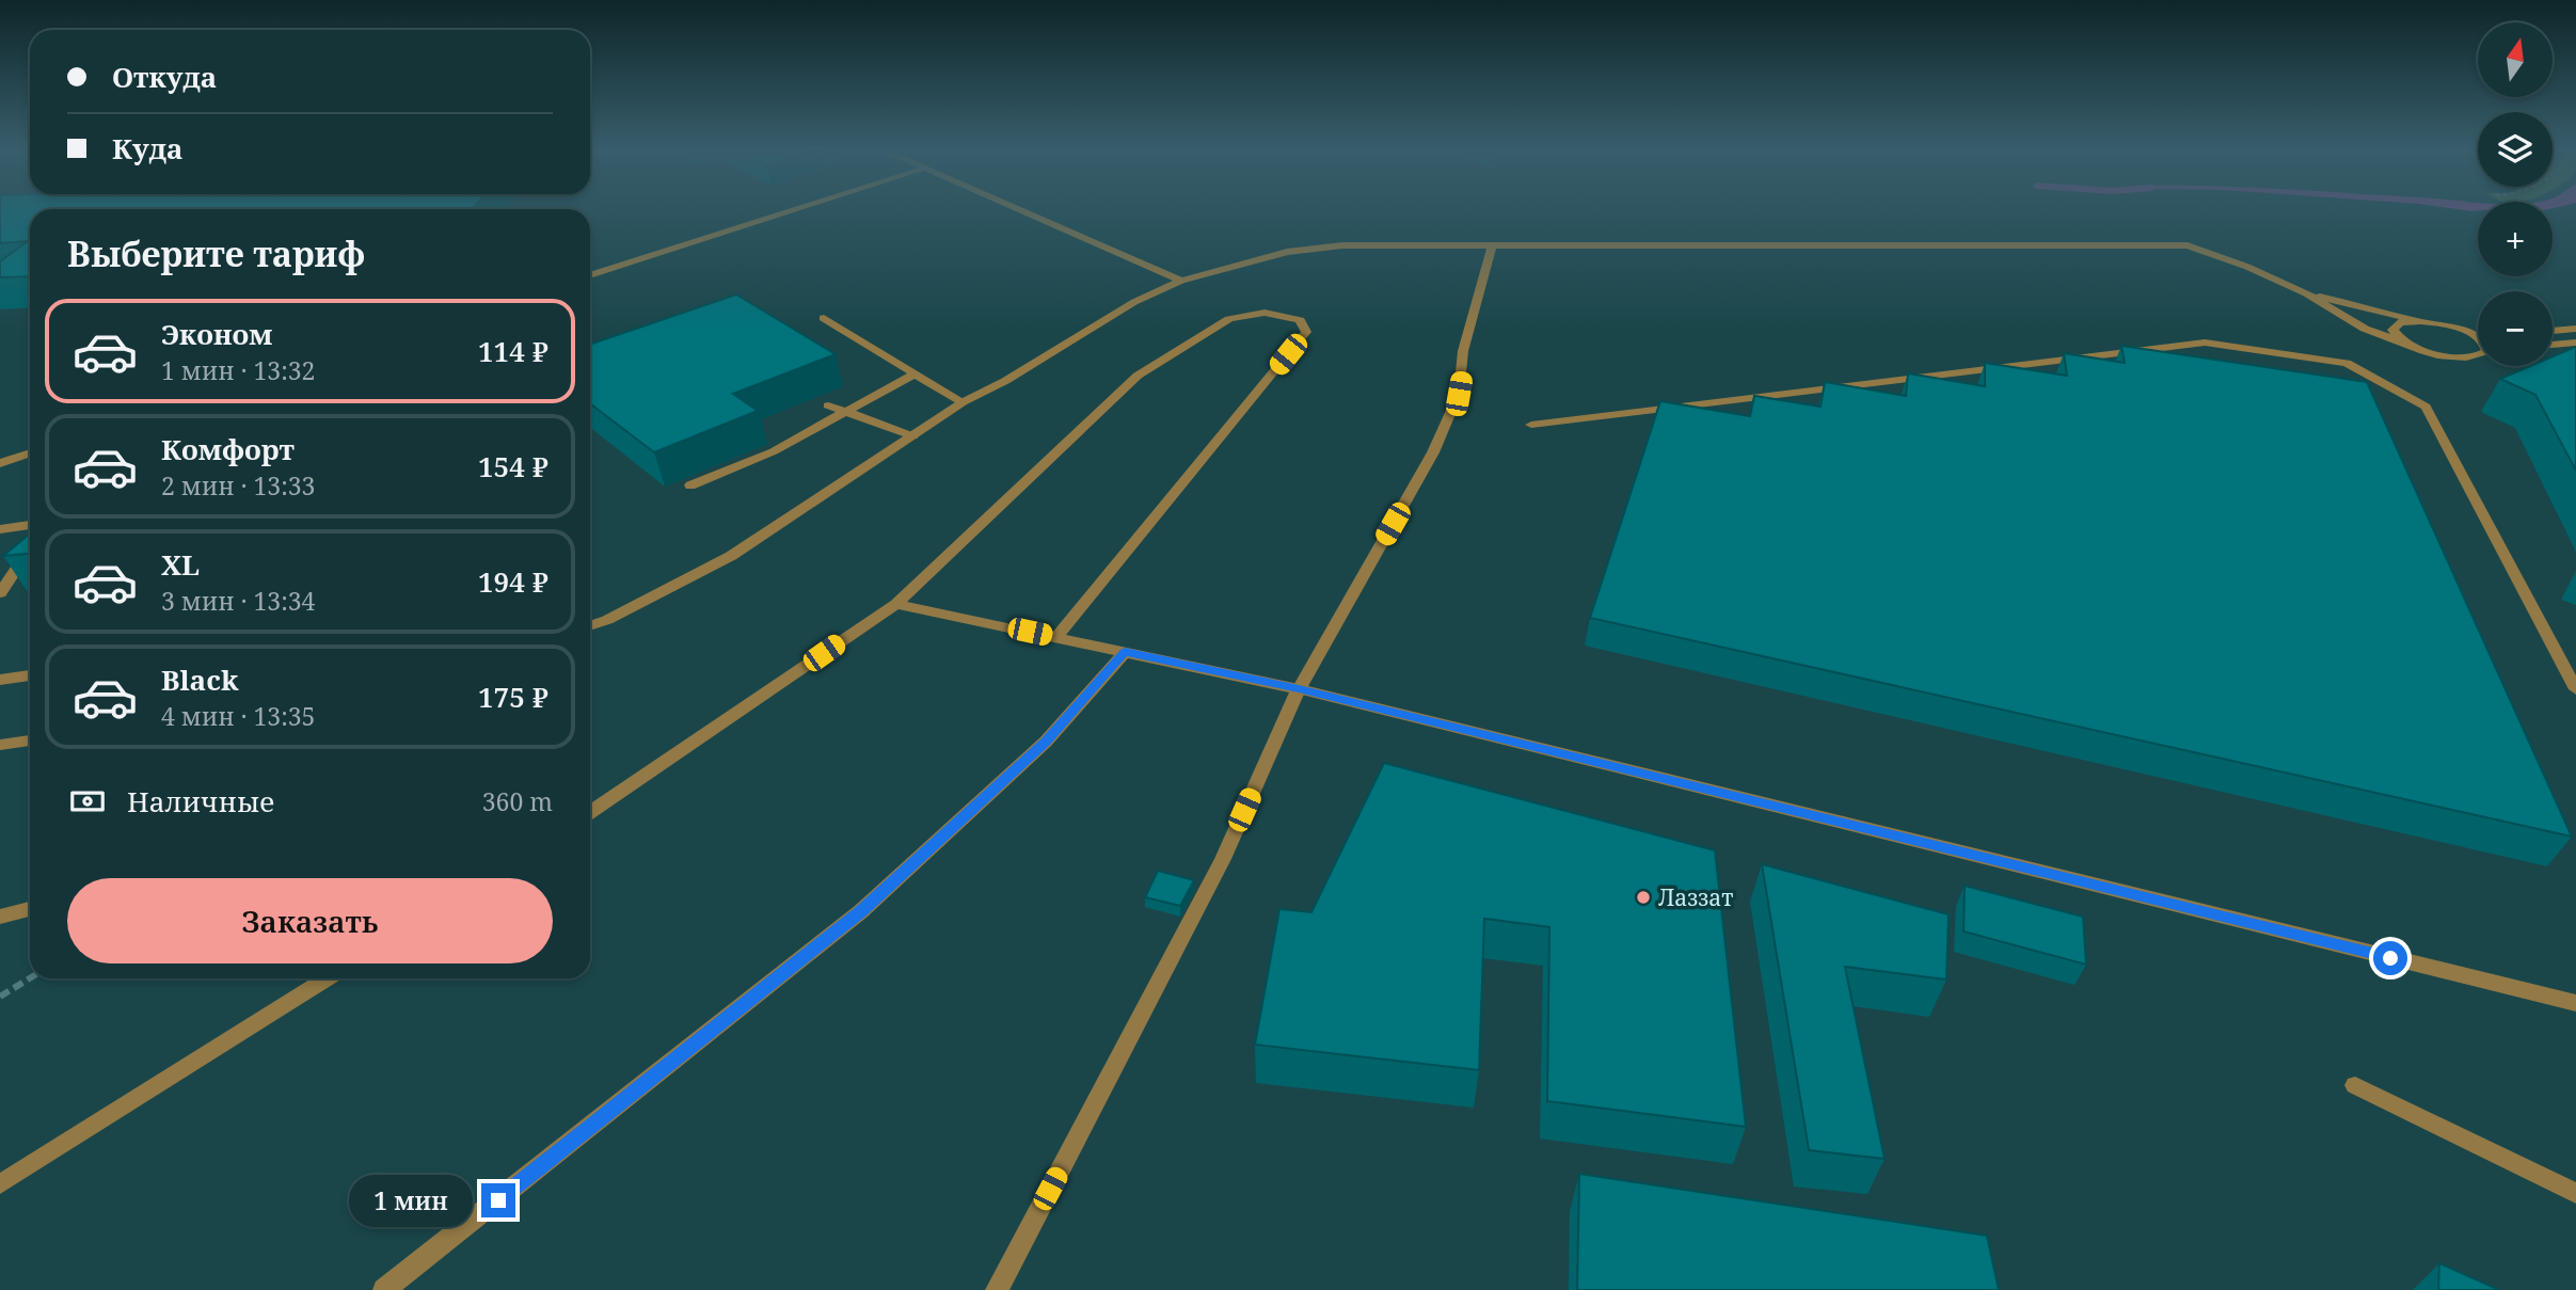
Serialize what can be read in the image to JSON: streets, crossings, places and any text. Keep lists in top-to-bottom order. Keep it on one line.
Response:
{"places":["Лаззат"],"north":"top","page":{"map_buttons":["+","−"],"banner":["Откуда","Куда"],"heading":"Выберите тариф","list":[{"name":"Эконом","note":"1 мин · 13:32","value":"114 ₽"},{"name":"Комфорт","note":"2 мин · 13:33","value":"154 ₽"},{"name":"XL","note":"3 мин · 13:34","value":"194 ₽"},{"name":"Black","note":"4 мин · 13:35","value":"175 ₽"}],"pay":["Наличные","360 m"],"buttons":"Заказать","bubble":"1 мин"}}
